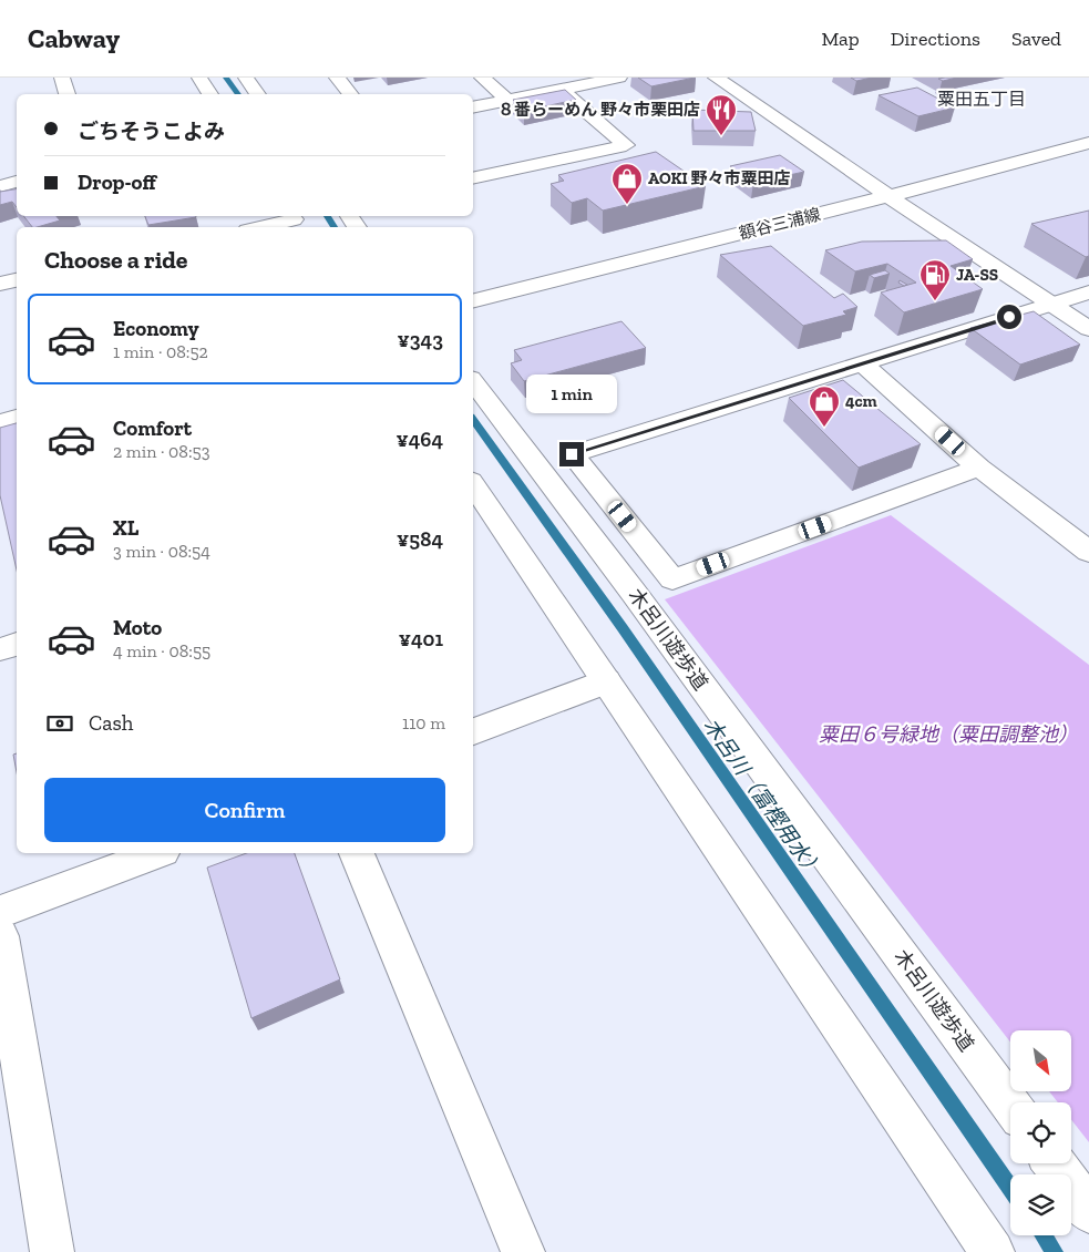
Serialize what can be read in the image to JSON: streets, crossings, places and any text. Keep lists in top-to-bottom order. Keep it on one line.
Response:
{"streets":{"street":["額谷三浦線","木呂川遊歩道"]},"districts":["粟田五丁目"],"water":["木呂川（富樫用水）"],"parks":["粟田６号緑地（粟田調整池）"],"places":{"restaurant":["８番らーめん 野々市栗田店"],"shop":["AOKI 野々市粟田店","4cm"],"fuel station":["JA-SS"]},"north":"bottom right","page":{"header":"Cabway","nav":["Map","Directions","Saved"],"banner":["ごちそうこよみ","Drop-off"],"heading":"Choose a ride","list":[{"name":"Economy","note":"1 min · 08:52","value":"¥343"},{"name":"Comfort","note":"2 min · 08:53","value":"¥464"},{"name":"XL","note":"3 min · 08:54","value":"¥584"},{"name":"Moto","note":"4 min · 08:55","value":"¥401"}],"bubble":"1 min","pay":["Cash","110 m"],"buttons":"Confirm"}}
